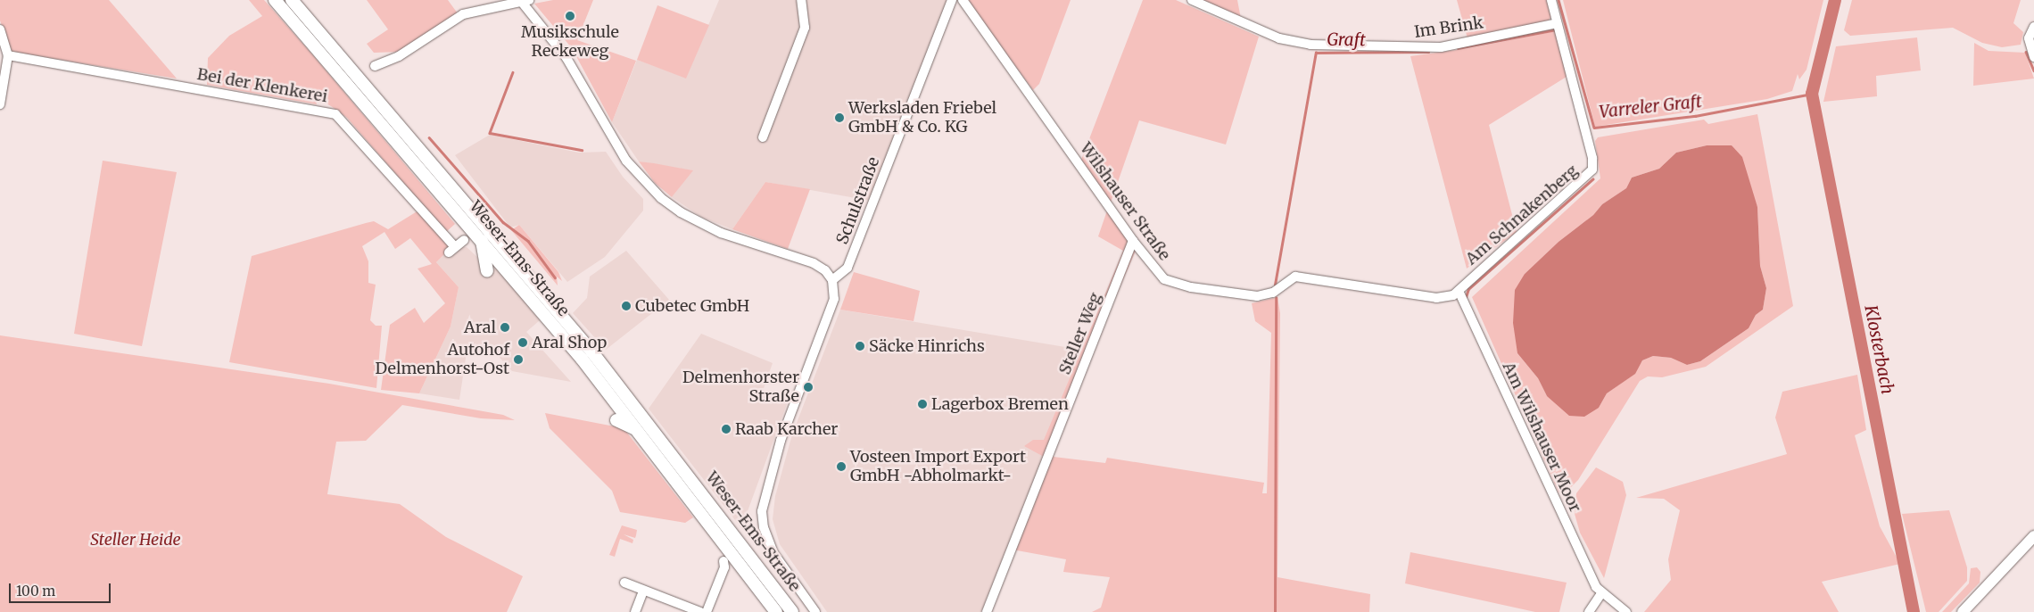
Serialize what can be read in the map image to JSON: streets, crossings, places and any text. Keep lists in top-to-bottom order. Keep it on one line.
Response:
{"streets":{"highway":["Weser-Ems-Straße"],"street":["Im Brink","Bei der Klenkerei","Schulstraße","Wilshauser Straße","Am Schnakenberg","Steller Weg","Am Wilshauser Moor"]},"crossings":[["Im Brink","Am Schnakenberg"],["Wilshauser Straße","Am Schnakenberg"],["Wilshauser Straße","Steller Weg"],["Wilshauser Straße","Am Wilshauser Moor"],["Am Schnakenberg","Am Wilshauser Moor"]],"water":["Graft","Varreler Graft","Klosterbach"],"parks":["Steller Heide"],"places":["Musikschule Reckeweg","Werksladen Friebel GmbH & Co. KG","Cubetec GmbH","Aral","Aral Shop","Säcke Hinrichs","Autohof Delmenhorst-Ost","Delmenhorster Straße","Lagerbox Bremen","Raab Karcher","Vosteen Import Export GmbH -Abholmarkt-"],"scale_bar":"100 m"}
